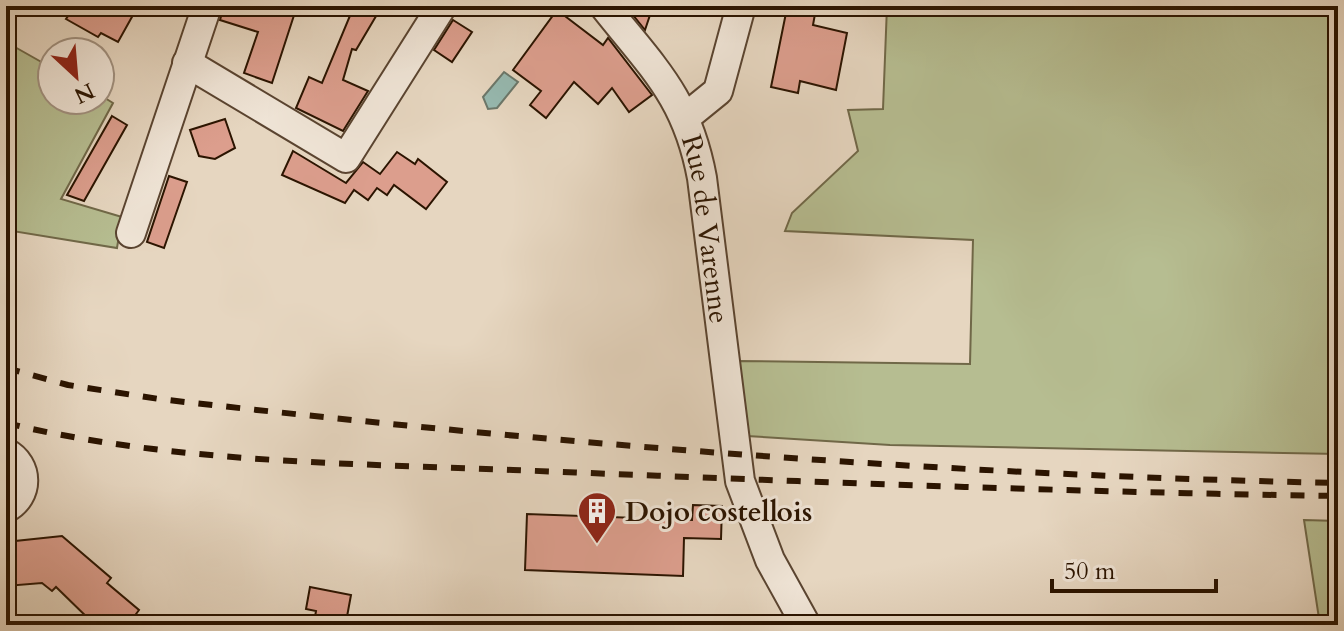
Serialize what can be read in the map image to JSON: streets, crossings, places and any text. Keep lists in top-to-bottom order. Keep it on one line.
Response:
{"streets":{"street":["Rue de Varenne"]},"places":{"building":["Dojo costellois"]},"scale_bar":"50 m","north":"bottom right"}
